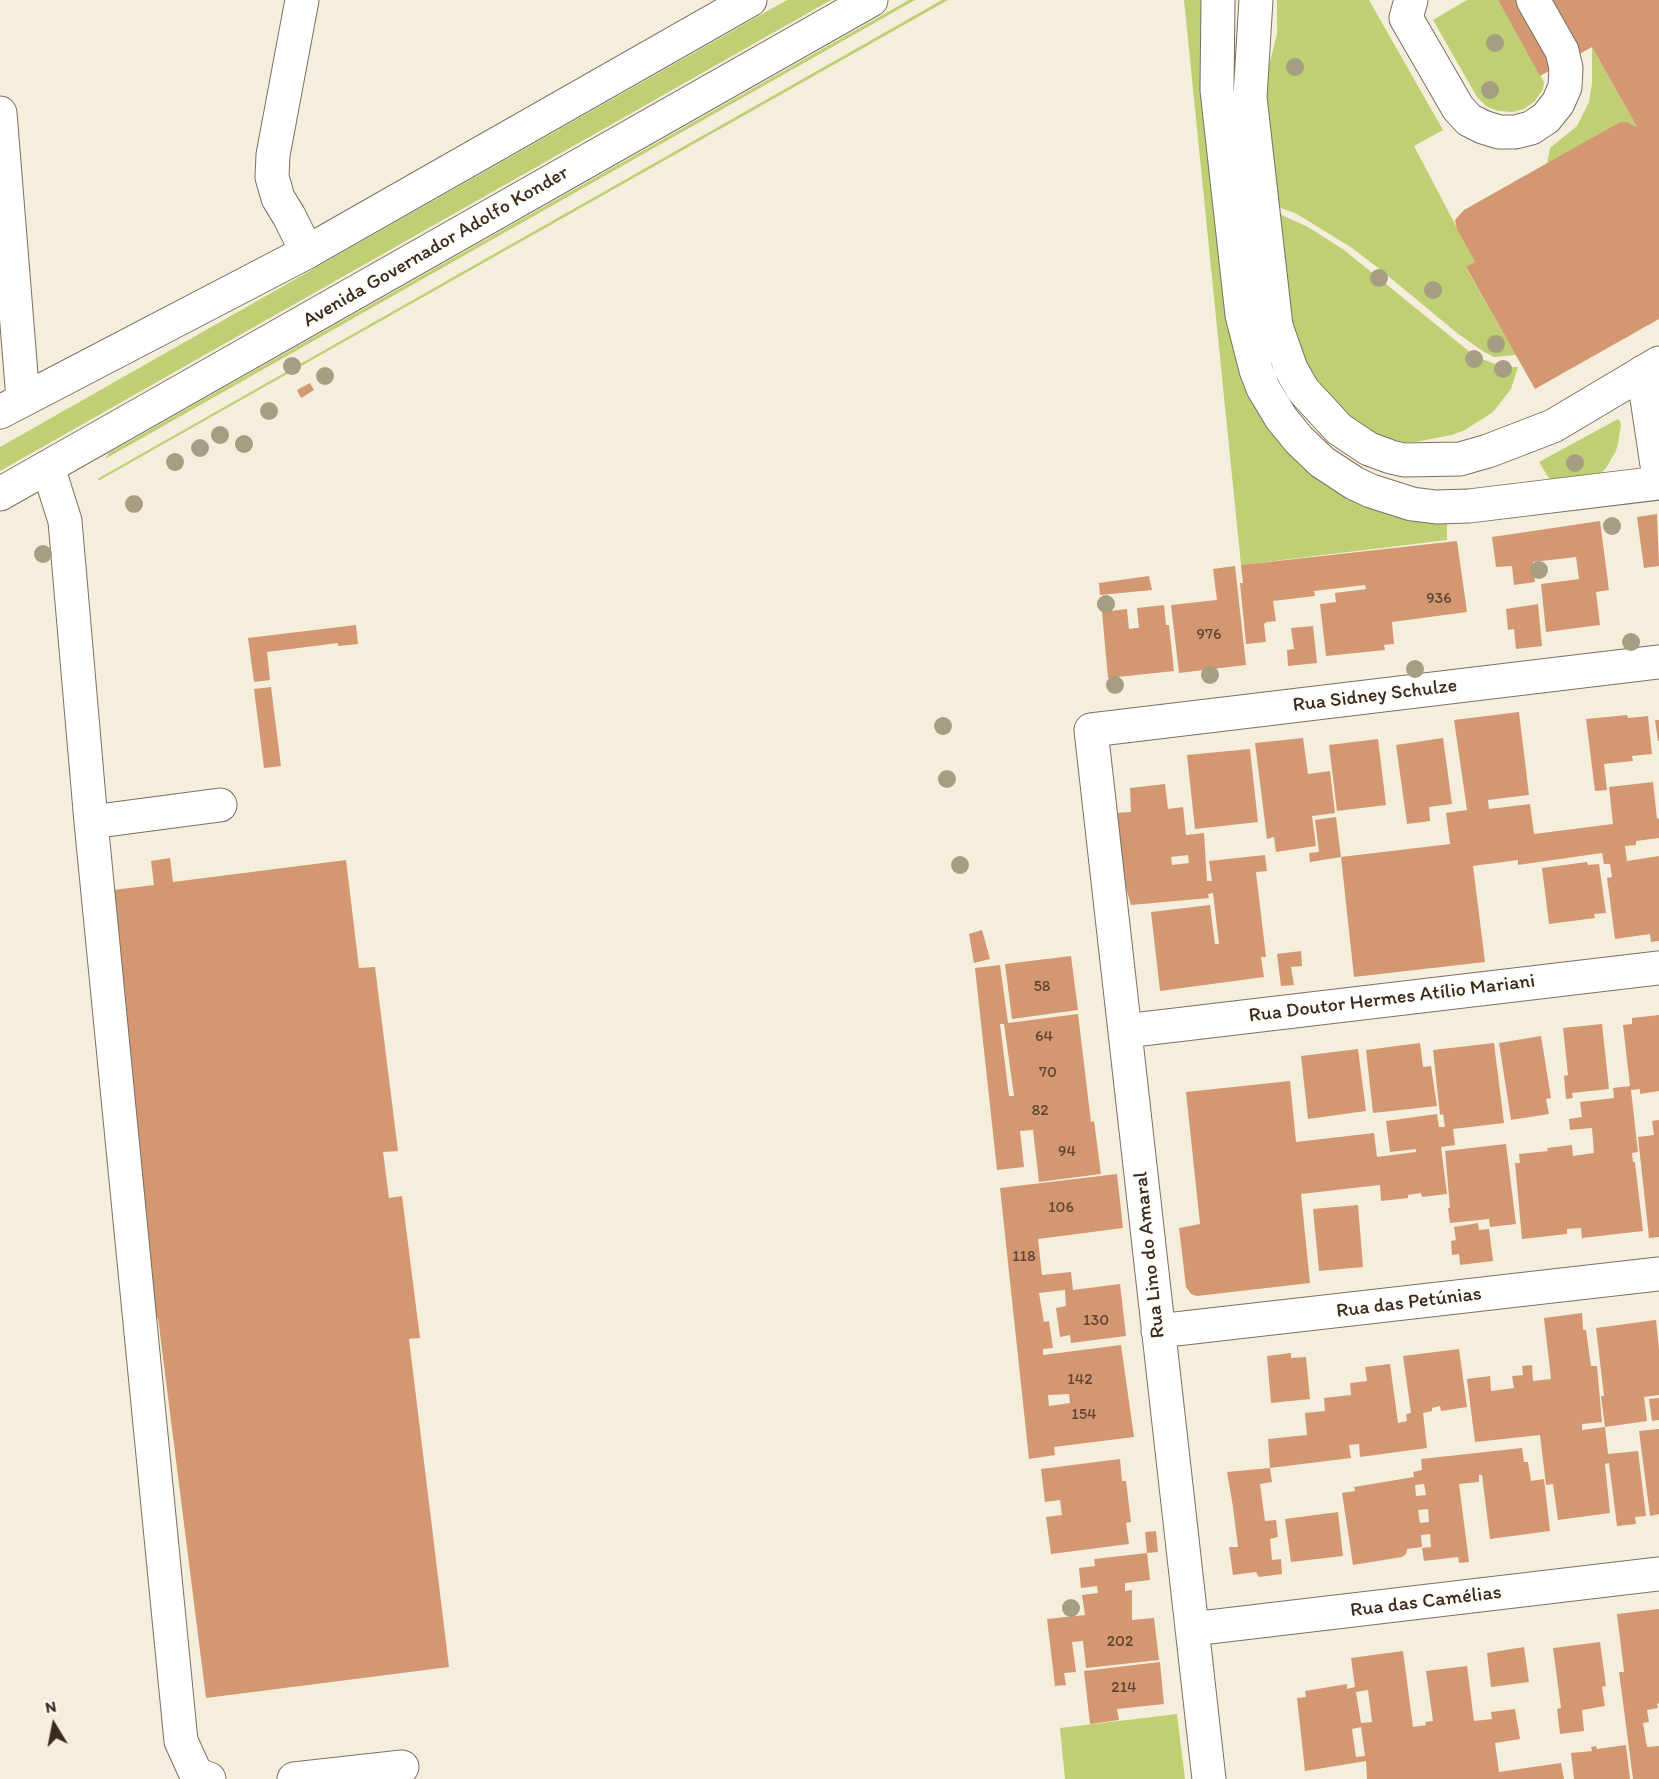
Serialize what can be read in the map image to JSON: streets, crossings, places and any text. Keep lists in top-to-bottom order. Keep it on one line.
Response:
{"streets":{"street":["Avenida Governador Adolfo Konder","Rua Sidney Schulze","Rua Doutor Hermes Atílio Mariani","Rua Lino do Amaral","Rua das Petúnias","Rua das Camélias"]},"crossings":[["Rua Sidney Schulze","Rua Lino do Amaral"],["Rua Doutor Hermes Atílio Mariani","Rua Lino do Amaral"],["Rua Lino do Amaral","Rua das Petúnias"],["Rua Lino do Amaral","Rua das Camélias"]],"house_numbers":["936","976","58","64","70","82","94","106","118","130","142","154","202","214"],"north":"top"}
